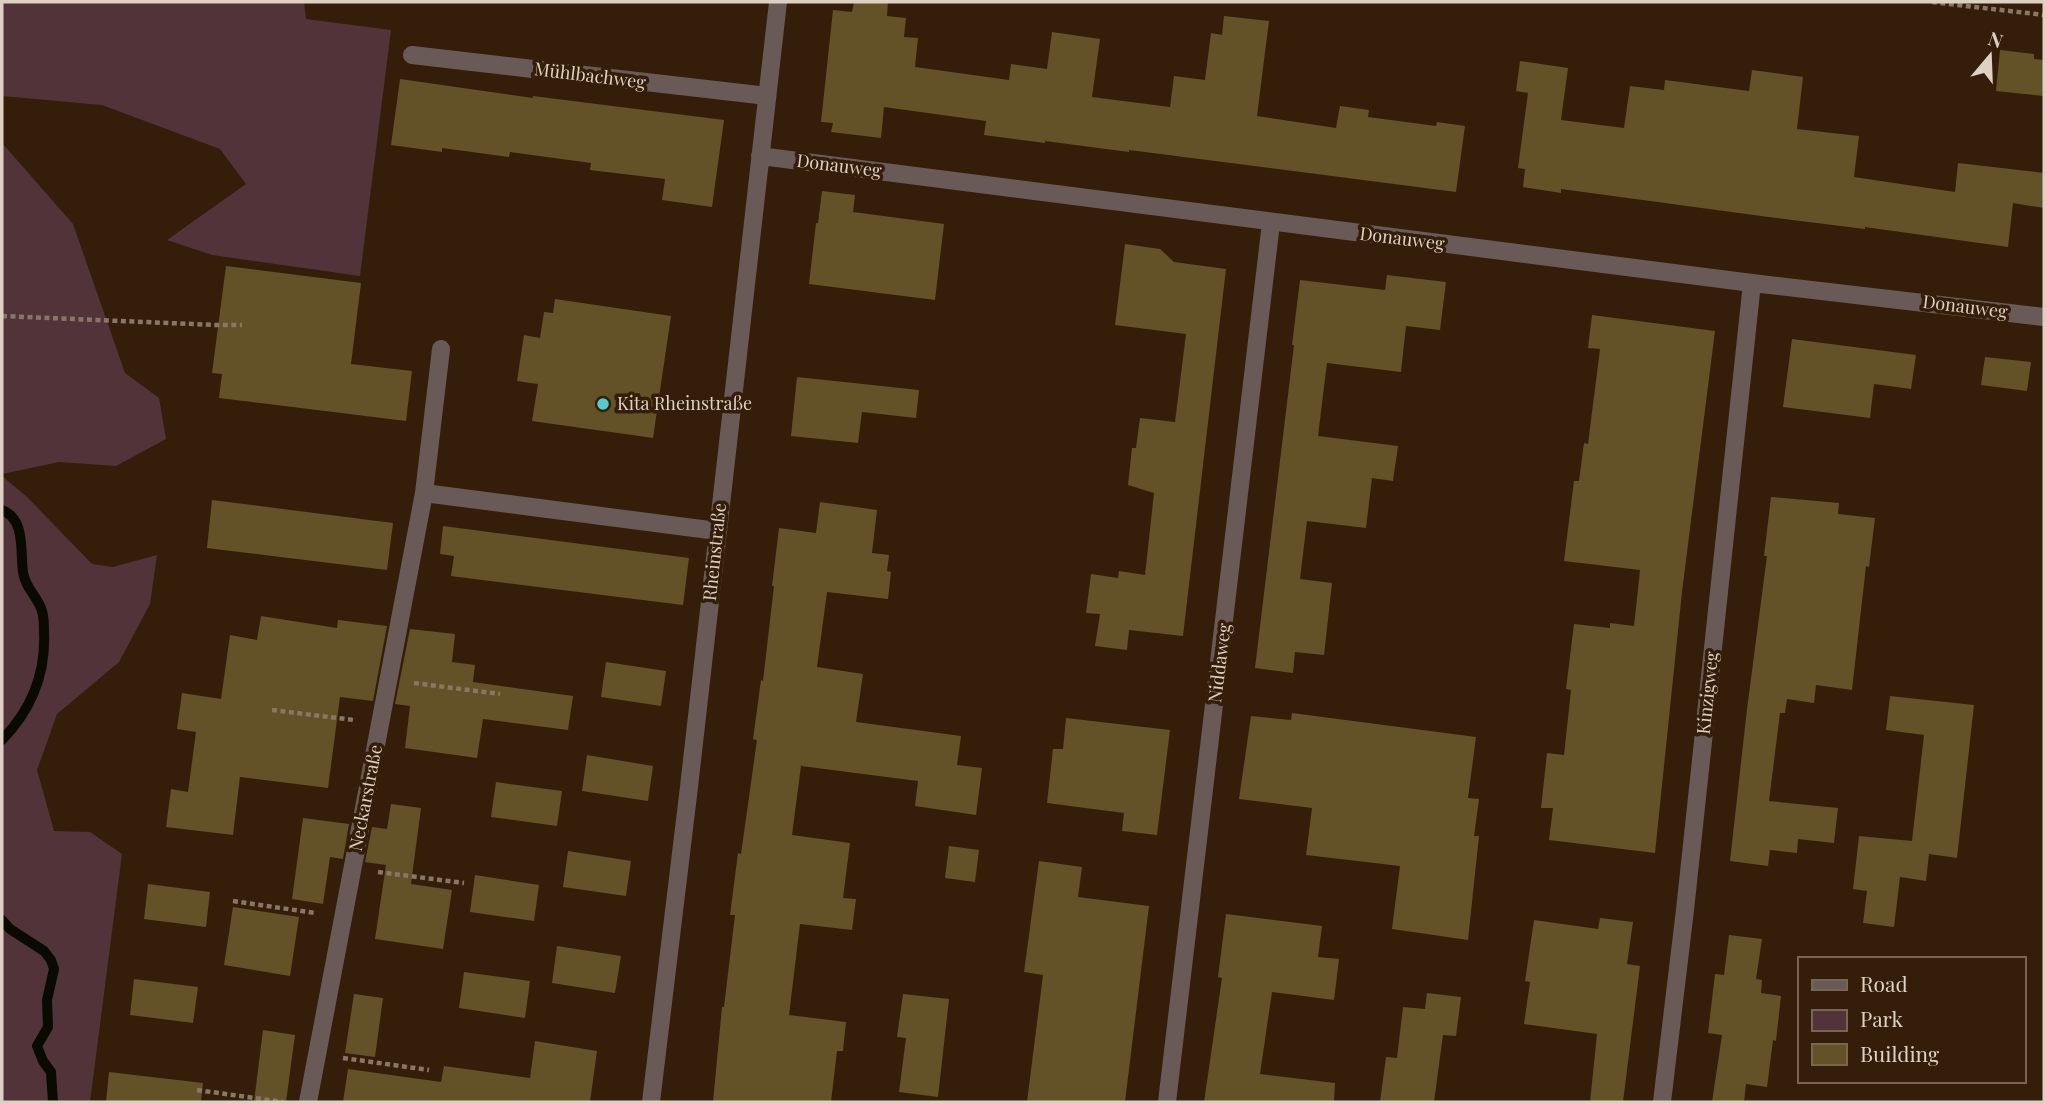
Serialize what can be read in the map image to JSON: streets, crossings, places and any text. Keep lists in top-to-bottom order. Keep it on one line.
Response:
{"streets":{"street":["Mühlbachweg","Donauweg","Rheinstraße","Niddaweg","Kinzigweg","Neckarstraße"]},"crossings":[["Mühlbachweg","Rheinstraße"],["Donauweg","Rheinstraße"],["Donauweg","Niddaweg"],["Donauweg","Kinzigweg"]],"places":["Kita Rheinstraße"],"legend":["Road","Park","Building"],"north":"top"}
